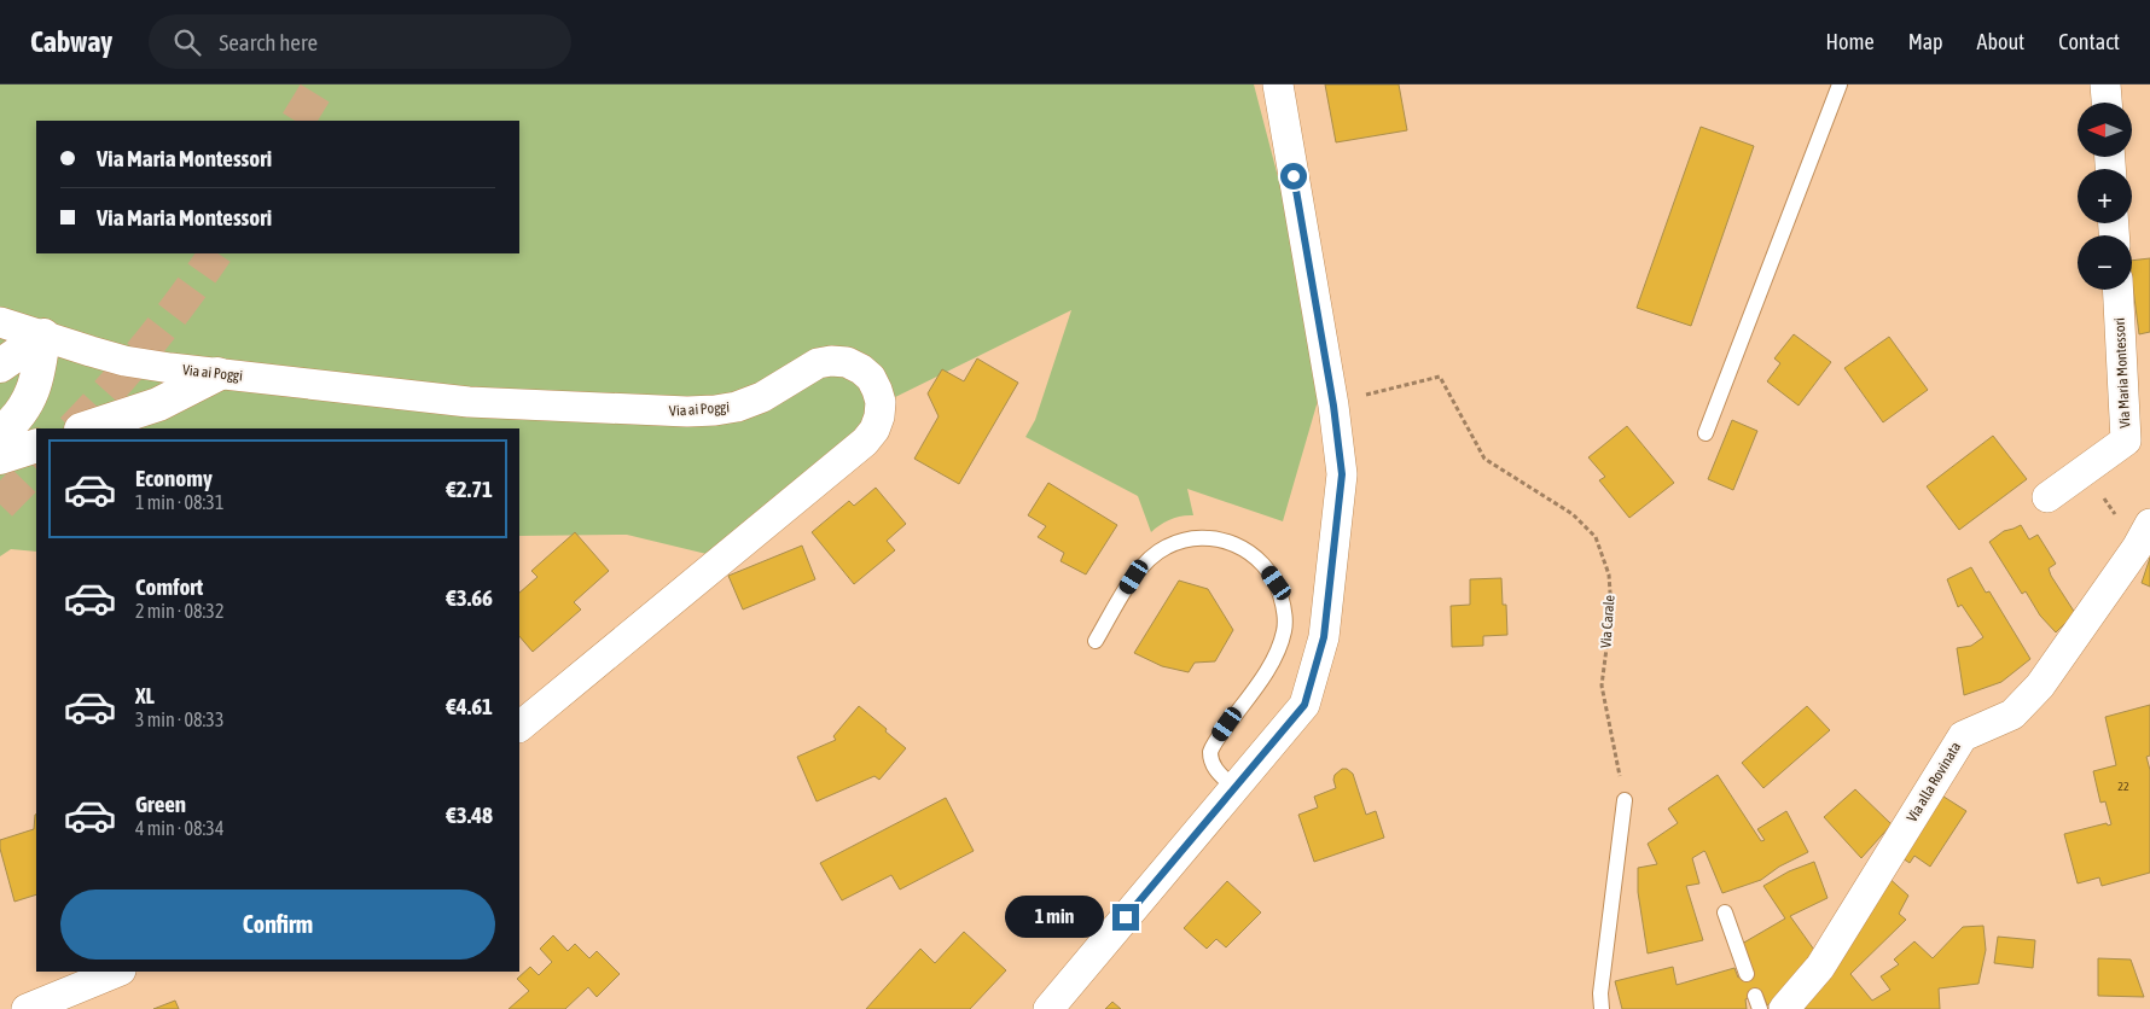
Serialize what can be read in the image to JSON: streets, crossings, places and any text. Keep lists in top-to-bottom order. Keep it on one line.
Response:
{"streets":{"street":["Via ai Poggi","Via Maria Montessori","Via alla Rovinata"],"path":["Via Carale"]},"house_numbers":["22"],"north":"left","page":{"header":"Cabway","search":"Search here","nav":["Home","Map","About","Contact"],"map_buttons":["+","−"],"banner":["Via Maria Montessori","Via Maria Montessori"],"list":[{"name":"Economy","note":"1 min · 08:31","value":"€2.71"},{"name":"Comfort","note":"2 min · 08:32","value":"€3.66"},{"name":"XL","note":"3 min · 08:33","value":"€4.61"},{"name":"Green","note":"4 min · 08:34","value":"€3.48"}],"buttons":"Confirm","bubble":"1 min"}}
